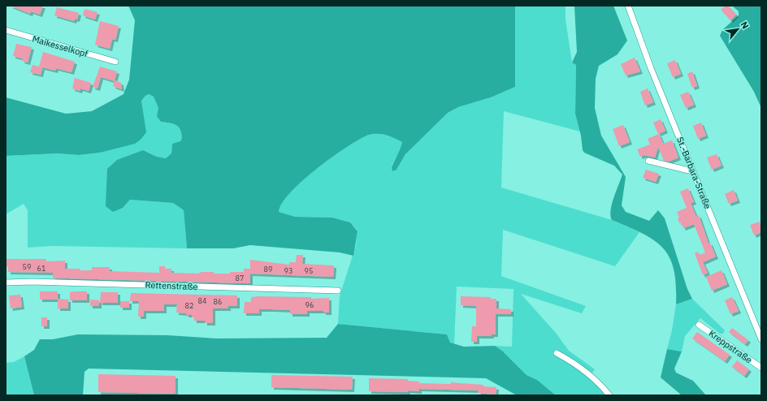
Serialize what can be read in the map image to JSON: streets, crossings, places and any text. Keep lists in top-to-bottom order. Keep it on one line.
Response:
{"streets":{"street":["Maikesselkopf","St.-Barbara-Straße","Rettenstraße","Kreppstraße"]},"house_numbers":["59","61","89","93","95","87","84","86","96","82"],"north":"top right"}
